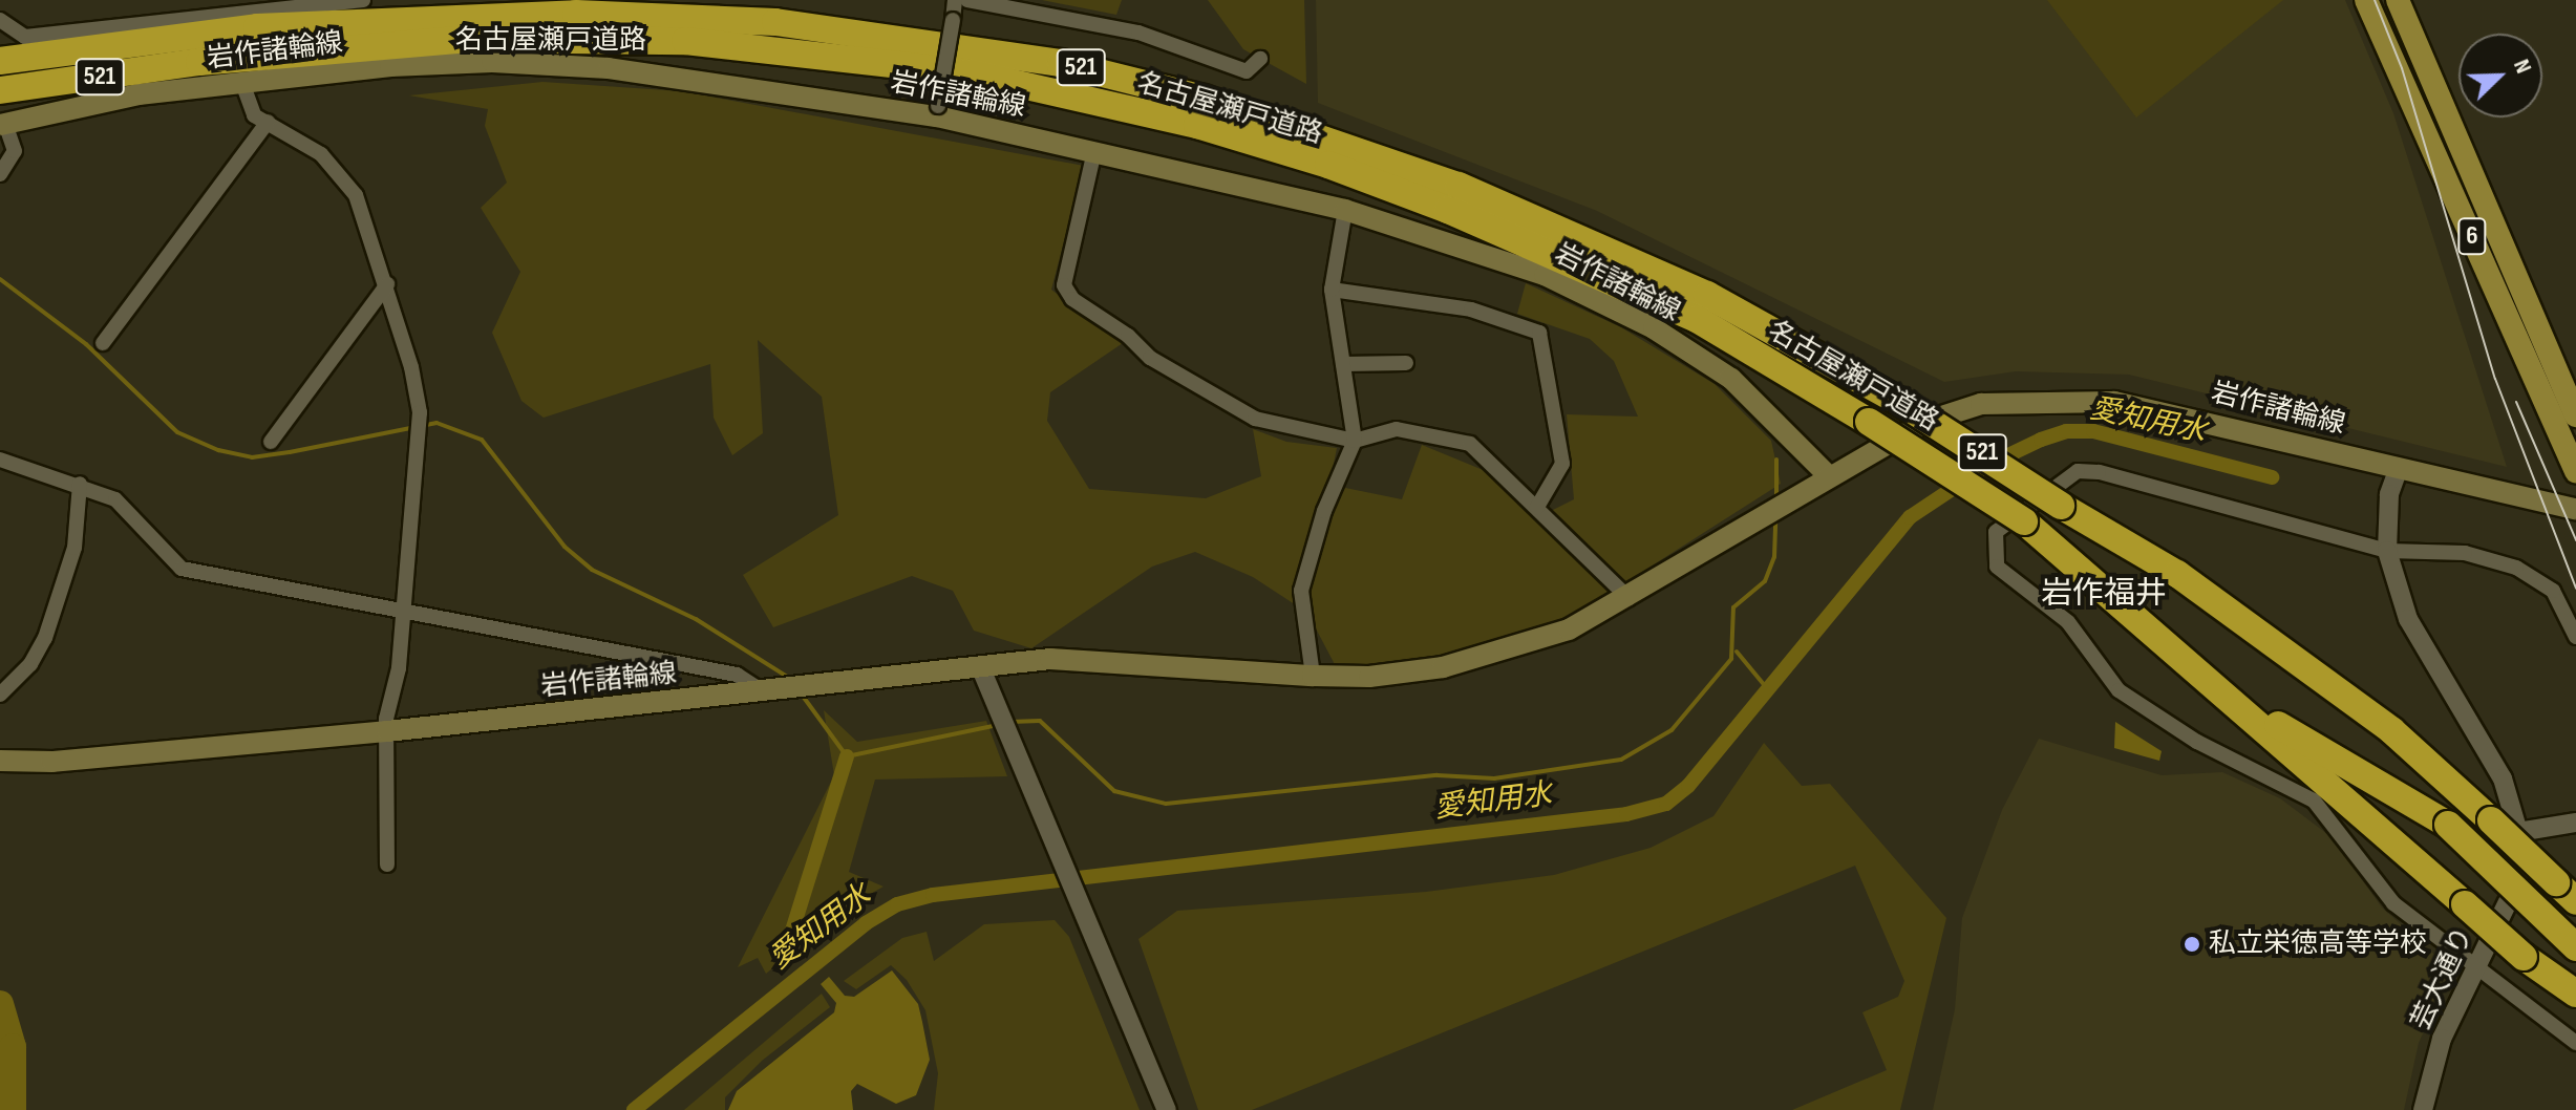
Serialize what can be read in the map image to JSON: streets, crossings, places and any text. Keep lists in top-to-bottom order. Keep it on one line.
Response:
{"streets":{"highway":["名古屋瀬戸道路","521"],"main road":["岩作諸輪線","6"],"street":["芸大通り"]},"crossings":[["岩作諸輪線","芸大通り"]],"districts":["岩作福井"],"water":["愛知用水"],"places":["私立栄徳高等学校"],"north":"top right"}
